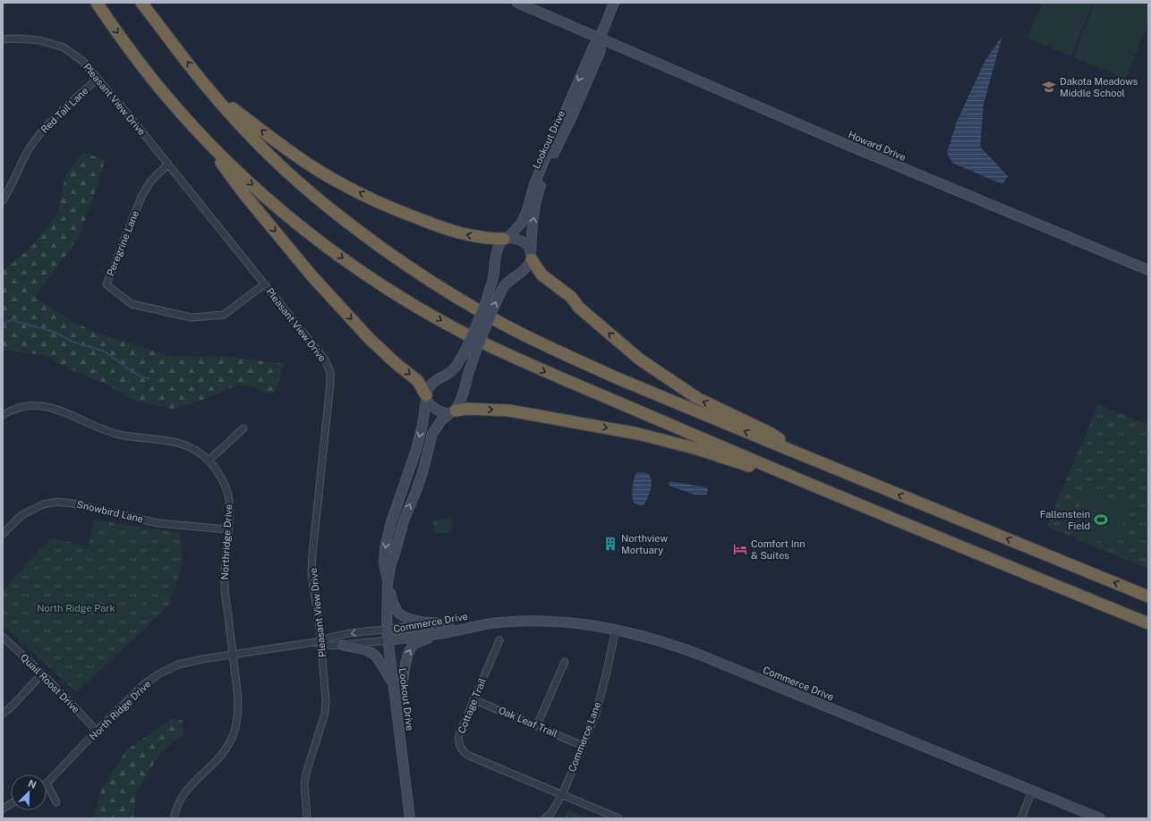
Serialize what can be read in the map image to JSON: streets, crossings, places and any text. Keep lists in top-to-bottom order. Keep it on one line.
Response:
{"streets":{"main road":["Lookout Drive","Howard Drive","Commerce Drive"],"street":["Pleasant View Drive","Red Tail Lane","Peregrine Lane","Snowbird Lane","Northridge Drive","Quail Roost Drive","Cottage Trail","North Ridge Drive","Oak Leaf Trail","Commerce Lane"]},"crossings":[["Pleasant View Drive","Red Tail Lane"],["Pleasant View Drive","Peregrine Lane"],["Pleasant View Drive","North Ridge Drive"],["Lookout Drive","Howard Drive"],["Lookout Drive","Commerce Drive"],["Lookout Drive","North Ridge Drive"],["Snowbird Lane","Northridge Drive"],["Northridge Drive","North Ridge Drive"],["Commerce Drive","North Ridge Drive"],["Commerce Drive","Commerce Lane"],["Quail Roost Drive","North Ridge Drive"],["Cottage Trail","Oak Leaf Trail"],["Cottage Trail","Commerce Lane"],["Oak Leaf Trail","Commerce Lane"]],"parks":["North Ridge Park"],"places":{"school or university":["Dakota Meadows Middle School"],"sports":["Fallenstein Field"],"building":["Northview Mortuary"],"hotel":["Comfort Inn & Suites"]},"north":"top right"}
